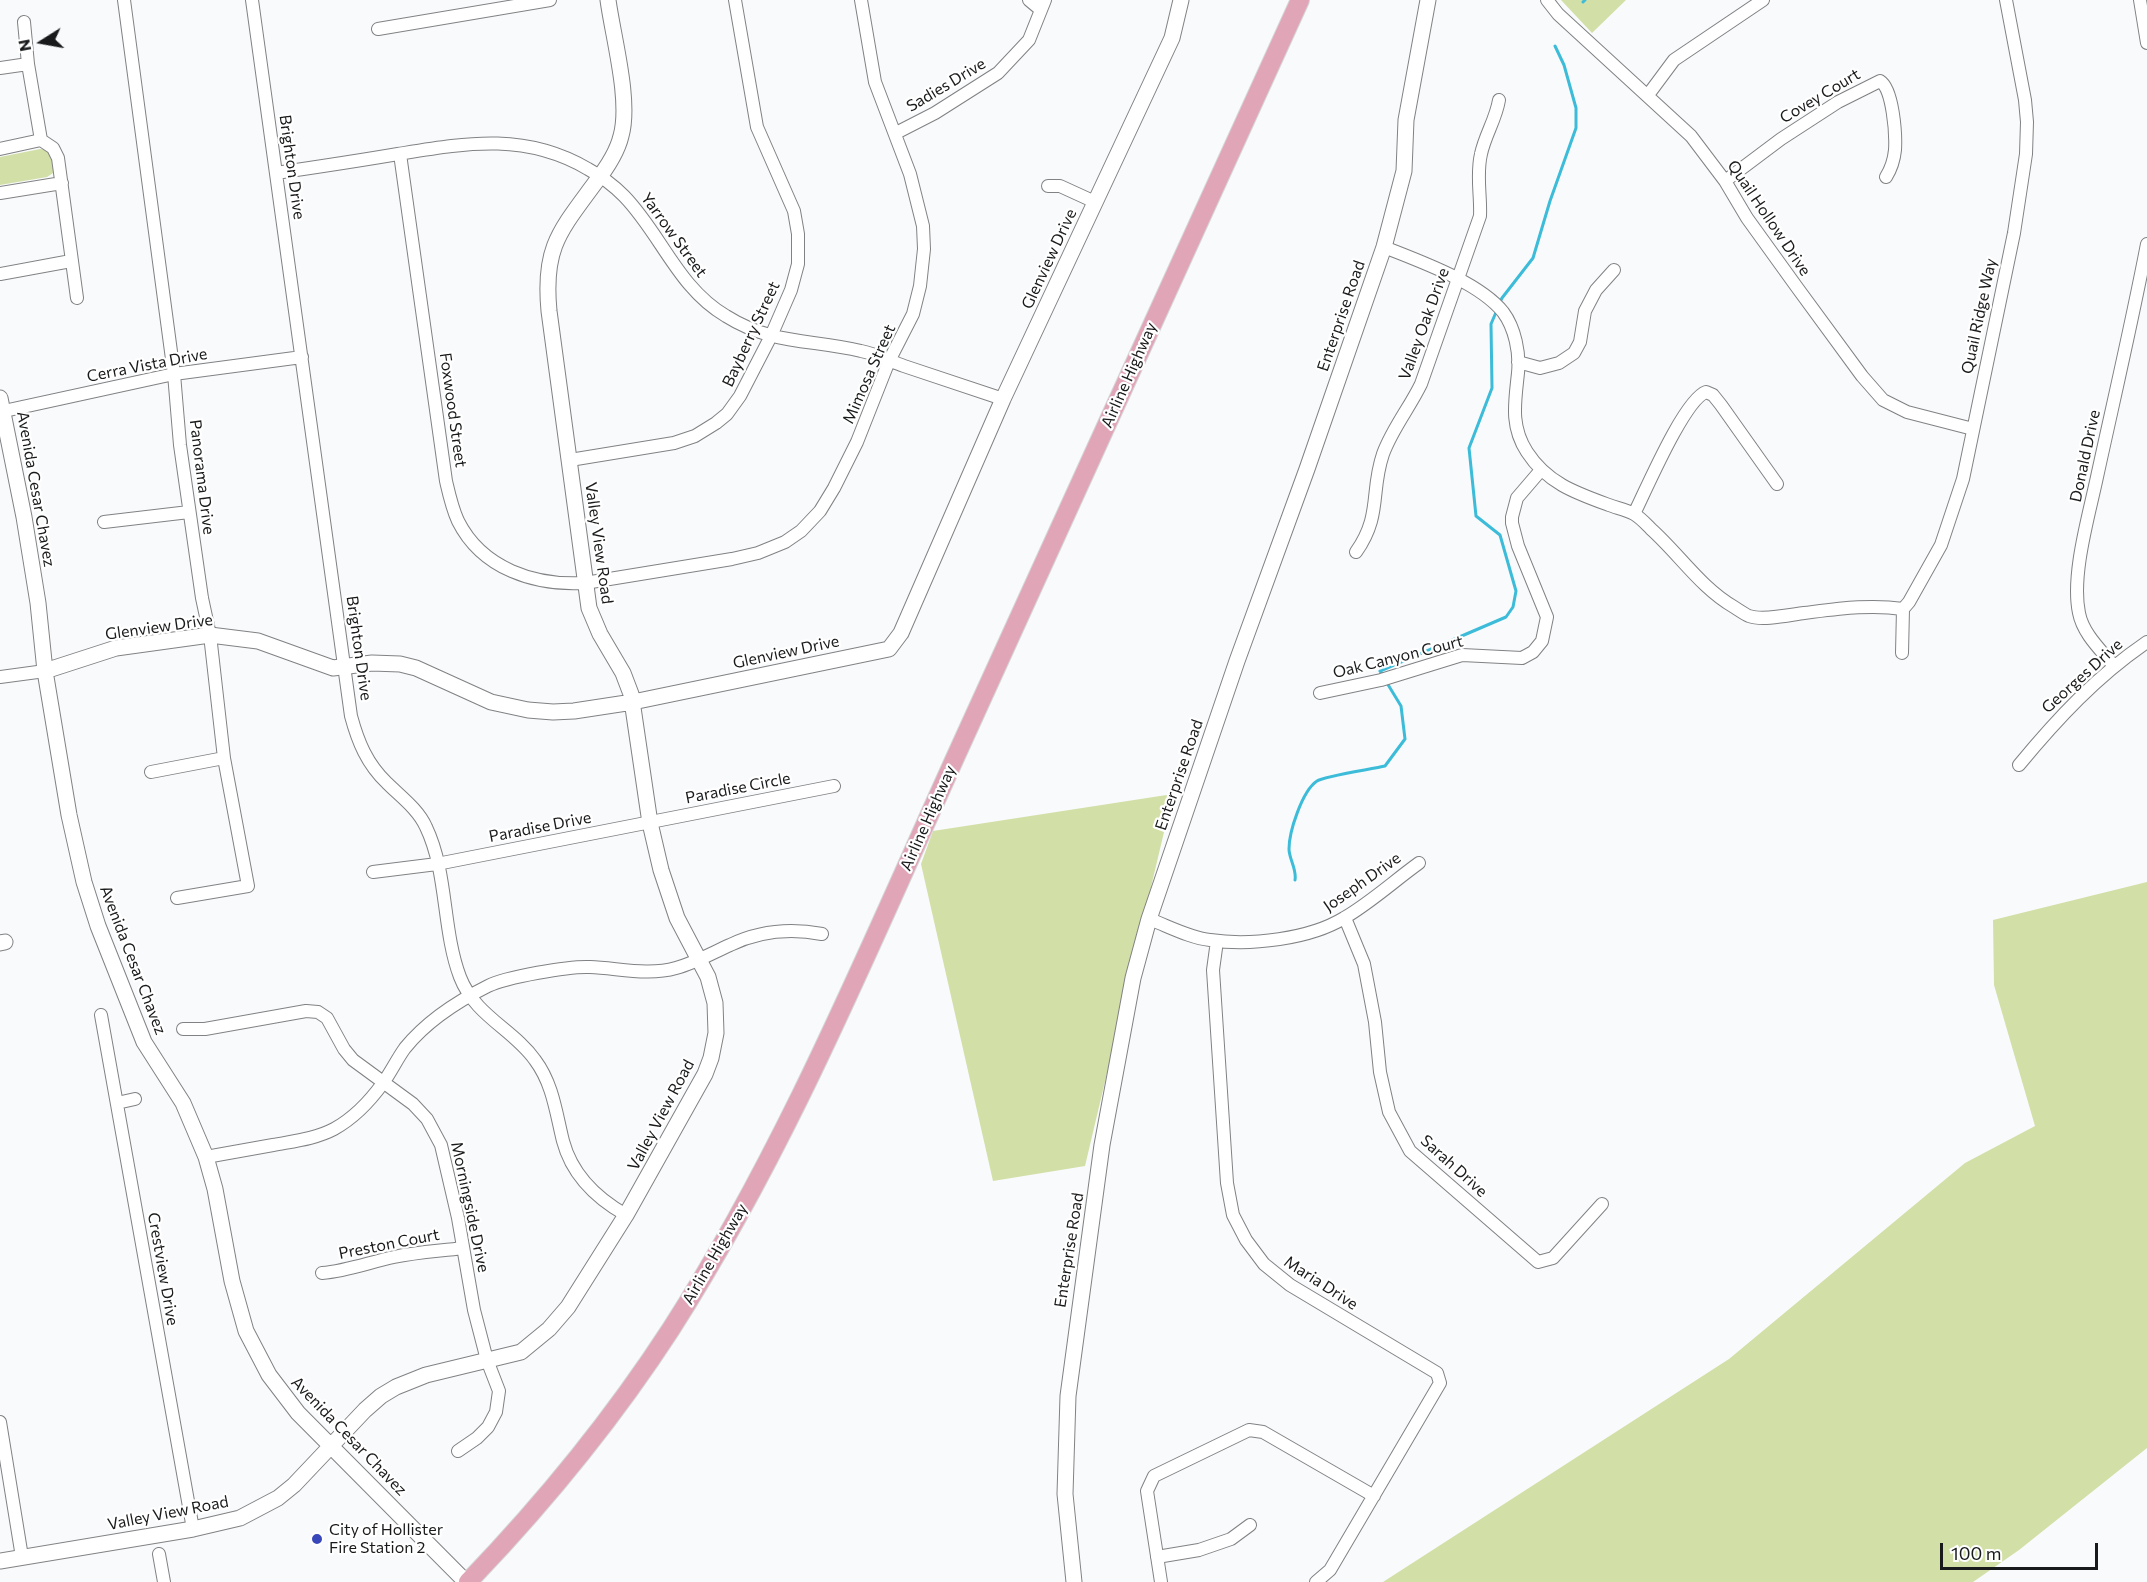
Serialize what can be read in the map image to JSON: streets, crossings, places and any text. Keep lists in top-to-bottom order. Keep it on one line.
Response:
{"streets":{"main road":["Airline Highway"],"street":["Sadies Drive","Covey Court","Brighton Drive","Quail Hollow Drive","Yarrow Street","Glenview Drive","Enterprise Road","Quail Ridge Way","Valley Oak Drive","Bayberry Street","Cerra Vista Drive","Mimosa Street","Foxwood Street","Donald Drive","Panorama Drive","Avenida Cesar Chavez","Valley View Road","Oak Canyon Court","Georges Drive","Paradise Circle","Paradise Drive","Joseph Drive","Sarah Drive","Morningside Drive","Preston Court","Crestview Drive","Maria Drive"]},"crossings":[["Sadies Drive","Mimosa Street"],["Covey Court","Quail Hollow Drive"],["Brighton Drive","Yarrow Street"],["Brighton Drive","Glenview Drive"],["Brighton Drive","Cerra Vista Drive"],["Brighton Drive","Valley View Road"],["Brighton Drive","Paradise Drive"],["Quail Hollow Drive","Quail Ridge Way"],["Yarrow Street","Glenview Drive"],["Yarrow Street","Bayberry Street"],["Yarrow Street","Mimosa Street"],["Yarrow Street","Foxwood Street"],["Yarrow Street","Valley View Road"],["Glenview Drive","Panorama Drive"],["Glenview Drive","Avenida Cesar Chavez"],["Glenview Drive","Valley View Road"],["Enterprise Road","Joseph Drive"],["Bayberry Street","Valley View Road"],["Cerra Vista Drive","Panorama Drive"],["Cerra Vista Drive","Avenida Cesar Chavez"],["Mimosa Street","Foxwood Street"],["Mimosa Street","Valley View Road"],["Airline Highway","Avenida Cesar Chavez"],["Foxwood Street","Valley View Road"],["Donald Drive","Georges Drive"],["Avenida Cesar Chavez","Valley View Road"],["Valley View Road","Paradise Circle"],["Valley View Road","Paradise Drive"],["Valley View Road","Morningside Drive"],["Valley View Road","Crestview Drive"],["Paradise Circle","Paradise Drive"],["Joseph Drive","Sarah Drive"],["Joseph Drive","Maria Drive"],["Morningside Drive","Preston Court"]],"places":["City of Hollister Fire Station 2"],"scale_bar":"100 m","north":"left"}
